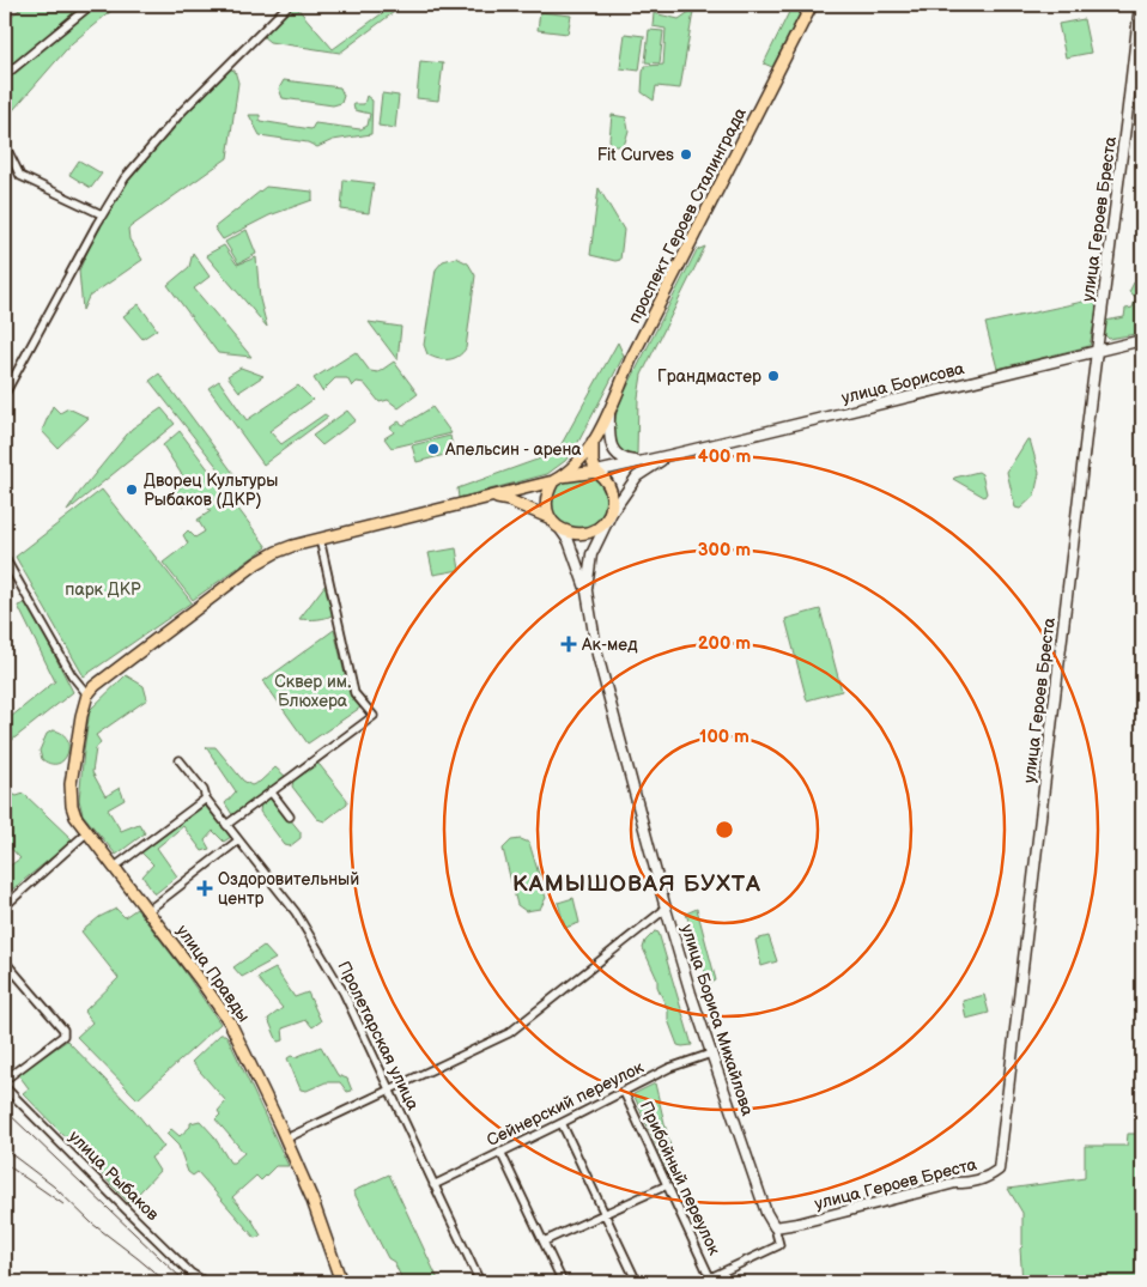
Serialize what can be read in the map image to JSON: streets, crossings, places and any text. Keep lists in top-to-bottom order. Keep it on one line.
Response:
{"streets":{"main road":["проспект Героев Сталинграда","улица Правды"],"street":["улица Героев Бреста","улица Борисова","улица Бориса Михайлова","Пролетарская улица","Сейнерский переулок","улица Рыбаков","Прибойный переулок"]},"crossings":[["проспект Героев Сталинграда","улица Борисова"],["проспект Героев Сталинграда","улица Бориса Михайлова"],["улица Героев Бреста","улица Борисова"],["улица Героев Бреста","улица Бориса Михайлова"],["улица Борисова","улица Бориса Михайлова"],["улица Бориса Михайлова","Сейнерский переулок"],["улица Бориса Михайлова","Прибойный переулок"],["Пролетарская улица","Сейнерский переулок"],["Сейнерский переулок","Прибойный переулок"]],"districts":["КАМЫШОВАЯ БУХТА"],"parks":["парк ДКР","Сквер им. Блюхера"],"places":{"other":["Fit Curves","Грандмастер","Апельсин - арена","Дворец Культуры Рыбаков (ДКР)"],"health":["Ак-мед","Оздоровительный центр"]},"rings":["400 m","300 m","200 m","100 m"]}
